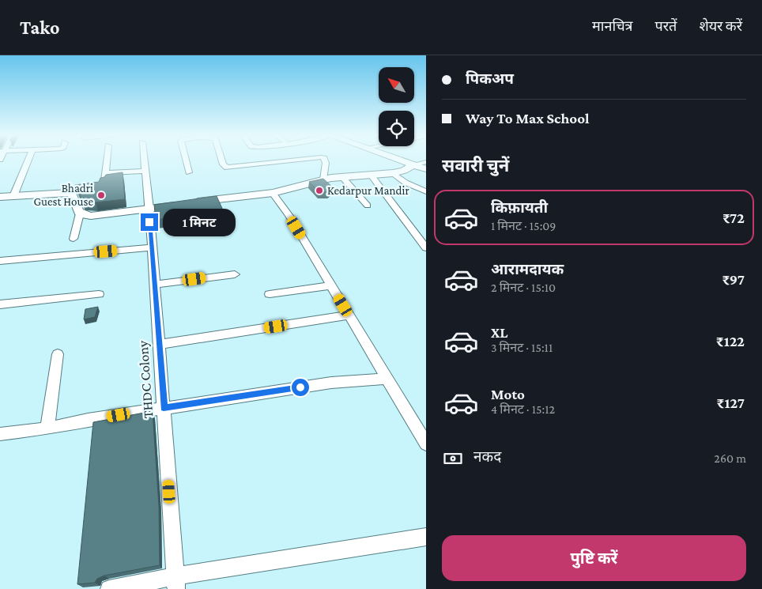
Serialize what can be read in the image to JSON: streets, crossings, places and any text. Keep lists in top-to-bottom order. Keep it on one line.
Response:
{"streets":{"street":["THDC Colony"]},"places":["Kedarpur Mandir","Bhadri Guest House"],"north":"top left","page":{"header":"Tako","nav":["मानचित्र","परतें","शेयर करें"],"banner":["पिकअप","Way To Max School"],"heading":"सवारी चुनें","list":[{"name":"किफ़ायती","note":"1 मिनट · 15:09","value":"₹72"},{"name":"आरामदायक","note":"2 मिनट · 15:10","value":"₹97"},{"name":"XL","note":"3 मिनट · 15:11","value":"₹122"},{"name":"Moto","note":"4 मिनट · 15:12","value":"₹127"}],"bubble":"1 मिनट","pay":["नकद","260 m"],"buttons":"पुष्टि करें"}}
